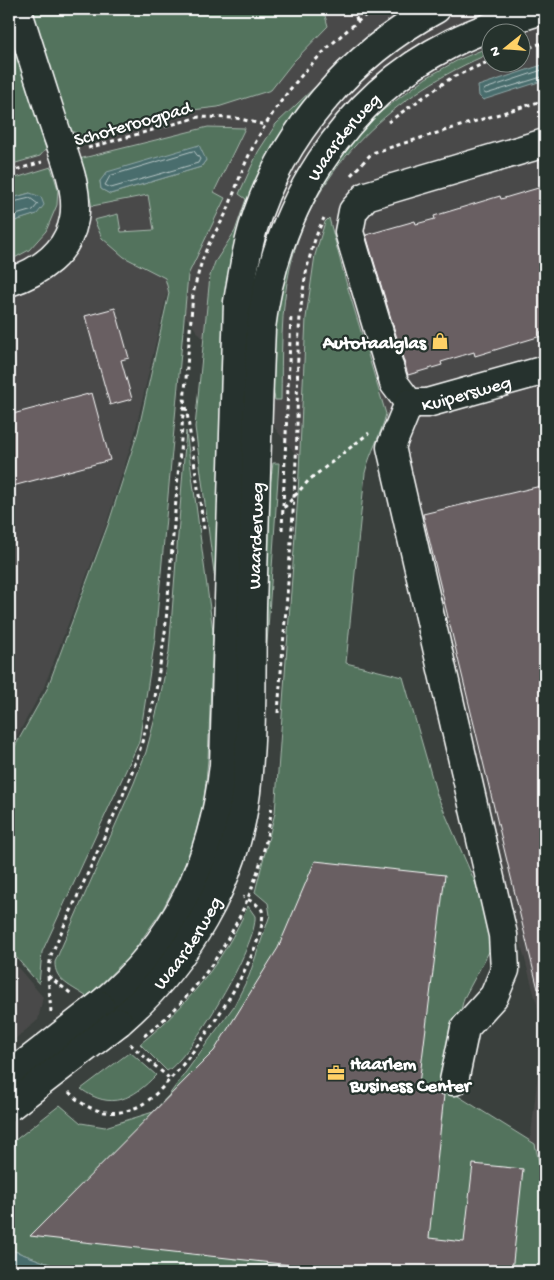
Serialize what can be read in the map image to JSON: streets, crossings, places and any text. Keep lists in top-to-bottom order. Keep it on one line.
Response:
{"streets":{"main road":["Waarderweg","Kuipersweg"],"path":["Schoteroogpad"]},"places":{"shop":["Autotaalglas"],"office":["Haarlem Business Center"]},"north":"left"}
